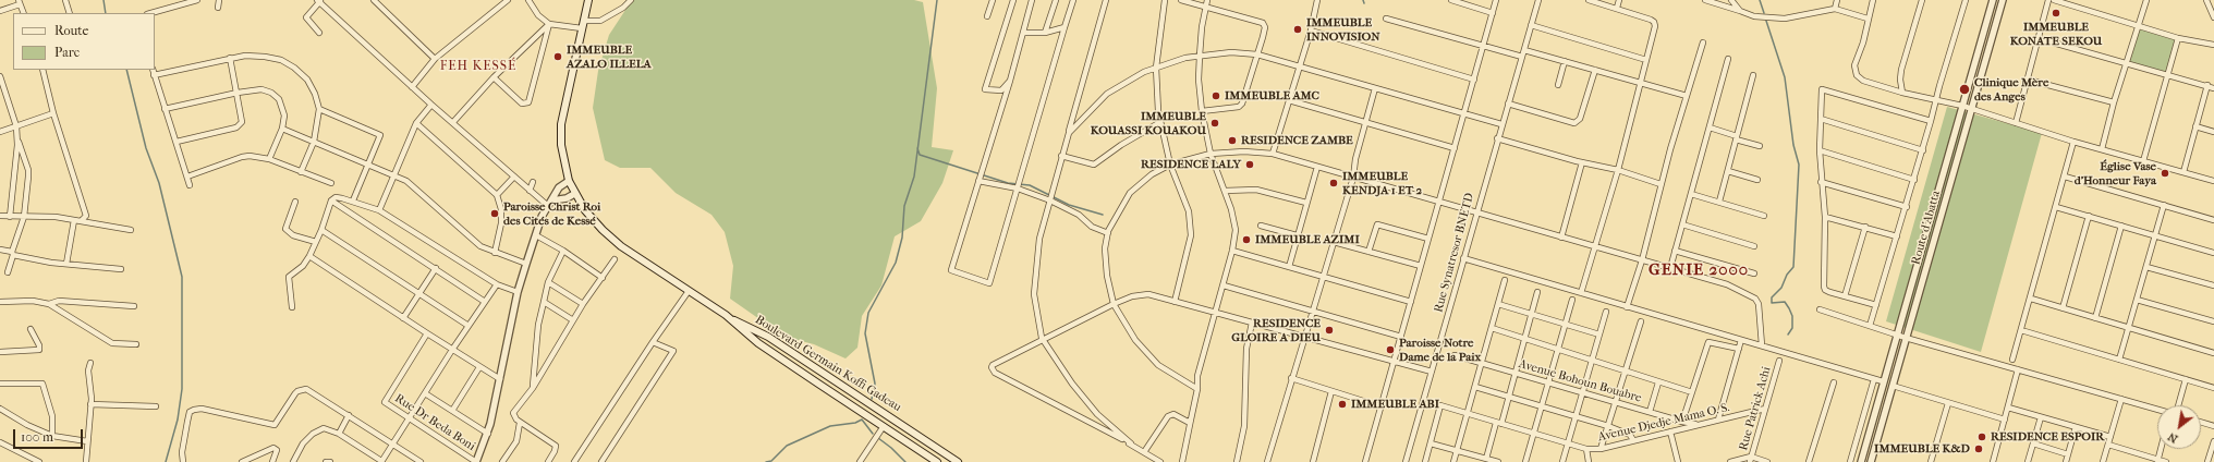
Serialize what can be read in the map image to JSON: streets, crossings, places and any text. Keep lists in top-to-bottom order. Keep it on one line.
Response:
{"streets":{"main road":["Boulevard Germain Koffi Gadeau"],"street":["Route d'Abatta","Rue Synatresor BNETD","Avenue Bohoun Bouabre","Rue Patrick Achi","Rue Dr Beda Boni","Avenue Djedje Mama O. S."]},"crossings":[["Avenue Bohoun Bouabre","Avenue Djedje Mama O. S."],["Rue Patrick Achi","Avenue Djedje Mama O. S."]],"districts":["FEH KESSÉ","GENIE 2000"],"places":["IMMEUBLE KONATE SEKOU","IMMEUBLE INNOVISION","IMMEUBLE AZALO ILLELA","Clinique Mère des Anges","IMMEUBLE AMC","IMMEUBLE KOUASSI KOUAKOU","RESIDENCE ZAMBE","RESIDENCE LALY","Église Vase d’Honneur Faya","IMMEUBLE KENDJA 1 ET 2","Paroisse Christ Roi des Cités de Kessé","IMMEUBLE AZIMI","RESIDENCE GLOIRE A DIEU","Paroisse Notre Dame de la Paix","IMMEUBLE ABI","RESIDENCE ESPOIR","IMMEUBLE K&D"],"legend":["Route","Parc"],"scale_bar":"100 m","north":"bottom left"}
